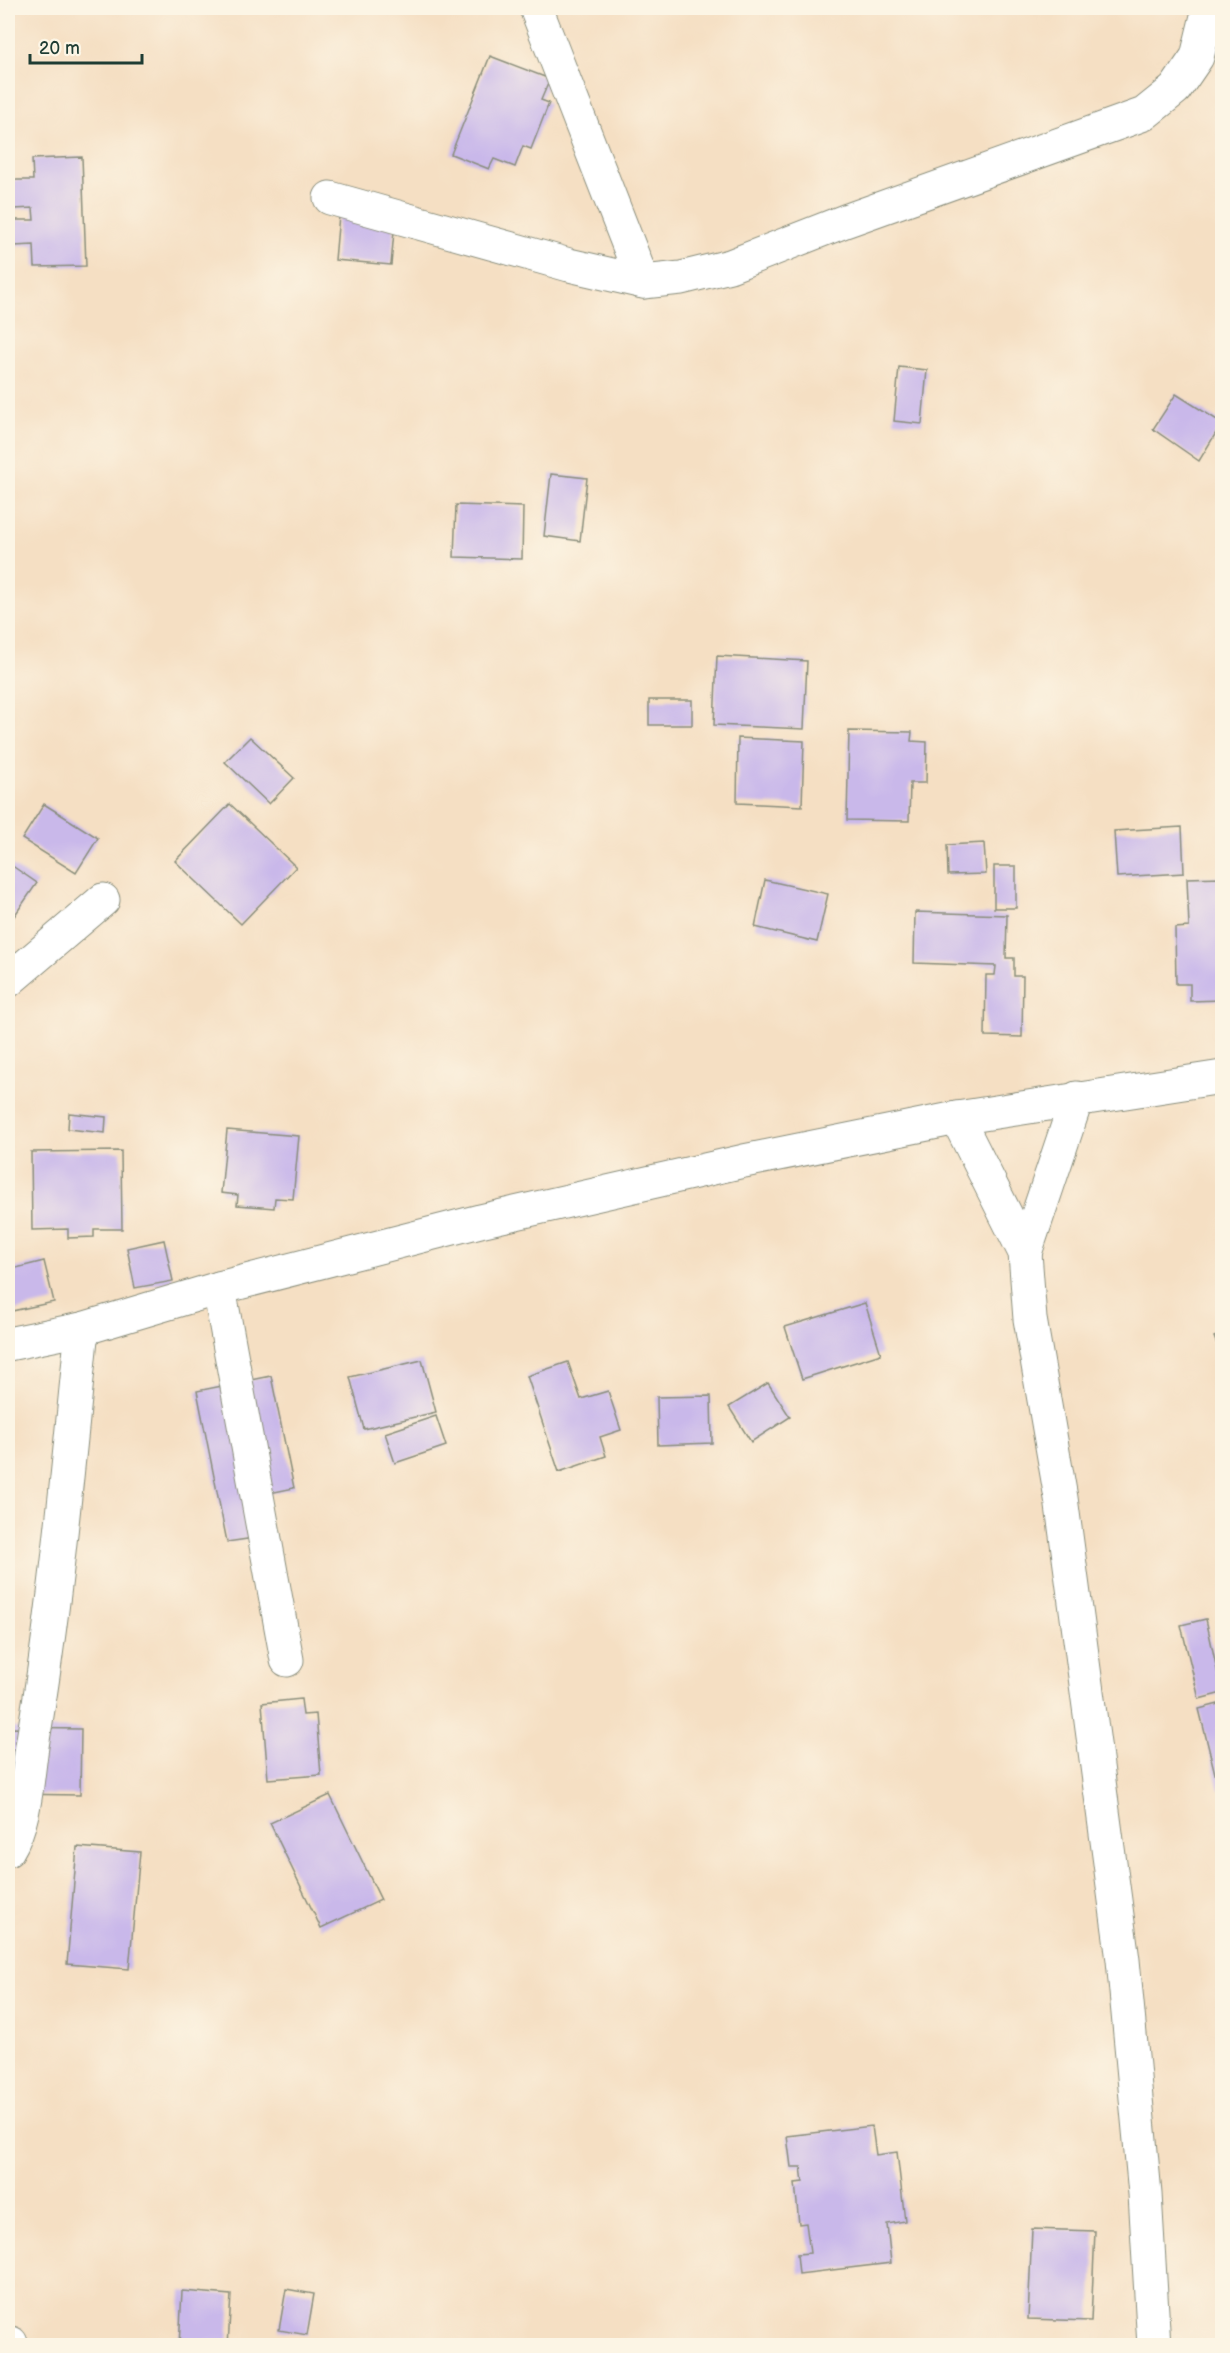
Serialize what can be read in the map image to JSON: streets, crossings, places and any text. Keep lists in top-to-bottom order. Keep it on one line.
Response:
{"scale_bar":"20 m"}
